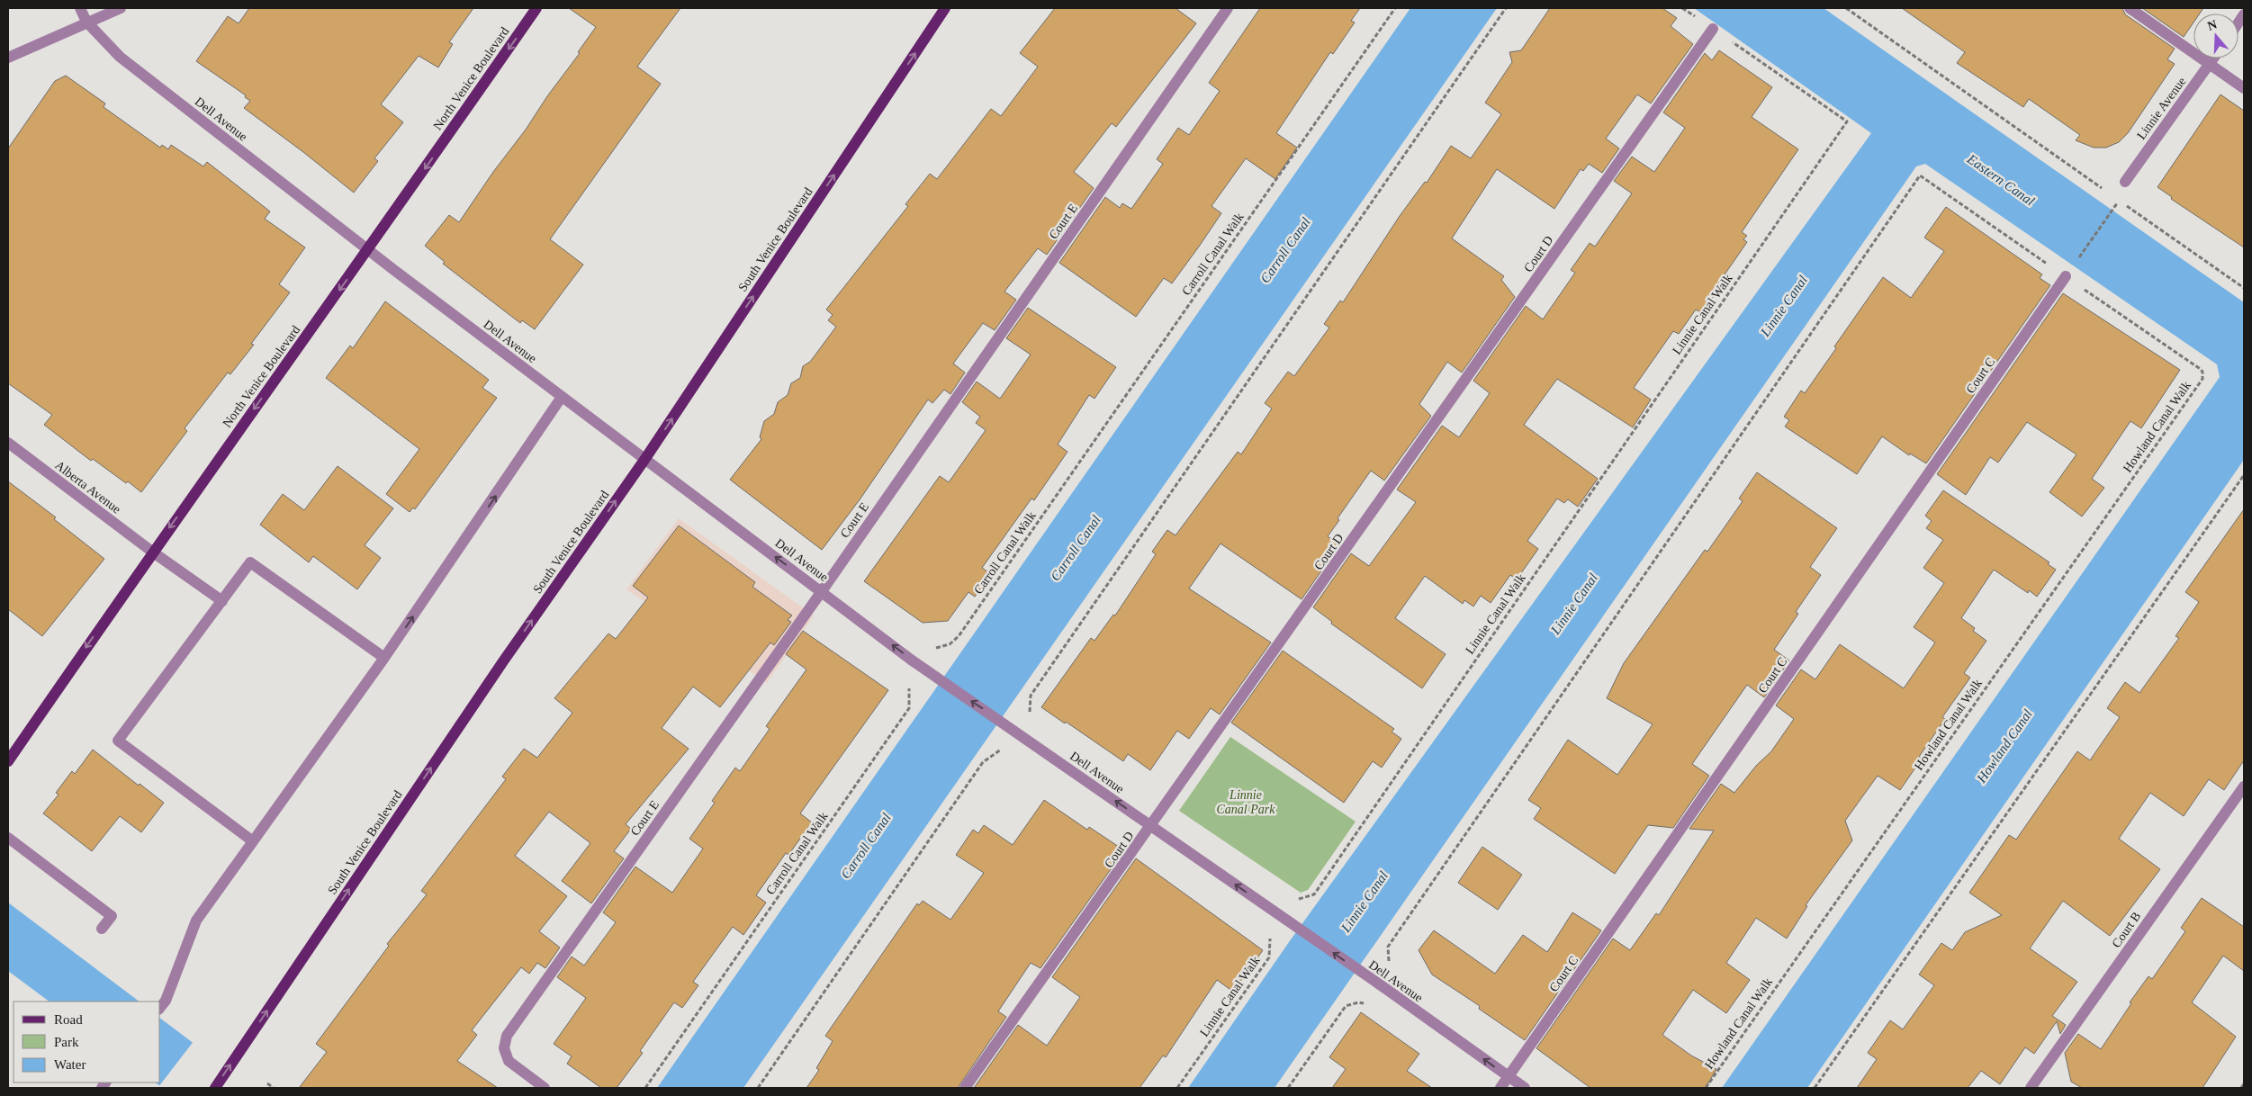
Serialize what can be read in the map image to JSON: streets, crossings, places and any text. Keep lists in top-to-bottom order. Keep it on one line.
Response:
{"streets":{"main road":["North Venice Boulevard","South Venice Boulevard"],"street":["Linnie Avenue","Dell Avenue","Court E","Court D","Court C","Alberta Avenue","Court B"],"path":["Carroll Canal Walk","Linnie Canal Walk","Howland Canal Walk"]},"crossings":[["North Venice Boulevard","Dell Avenue"],["North Venice Boulevard","Alberta Avenue"],["Dell Avenue","Court E"],["Dell Avenue","South Venice Boulevard"],["Dell Avenue","Carroll Canal Walk"],["Dell Avenue","Court D"],["Dell Avenue","Linnie Canal Walk"],["Dell Avenue","Court C"],["Court D","Linnie Canal Walk"]],"one_way":["North Venice Boulevard","Dell Avenue","South Venice Boulevard"],"water":["Eastern Canal","Carroll Canal","Linnie Canal","Howland Canal"],"parks":["Linnie Canal Park"],"legend":["Road","Park","Water"],"north":"top"}
